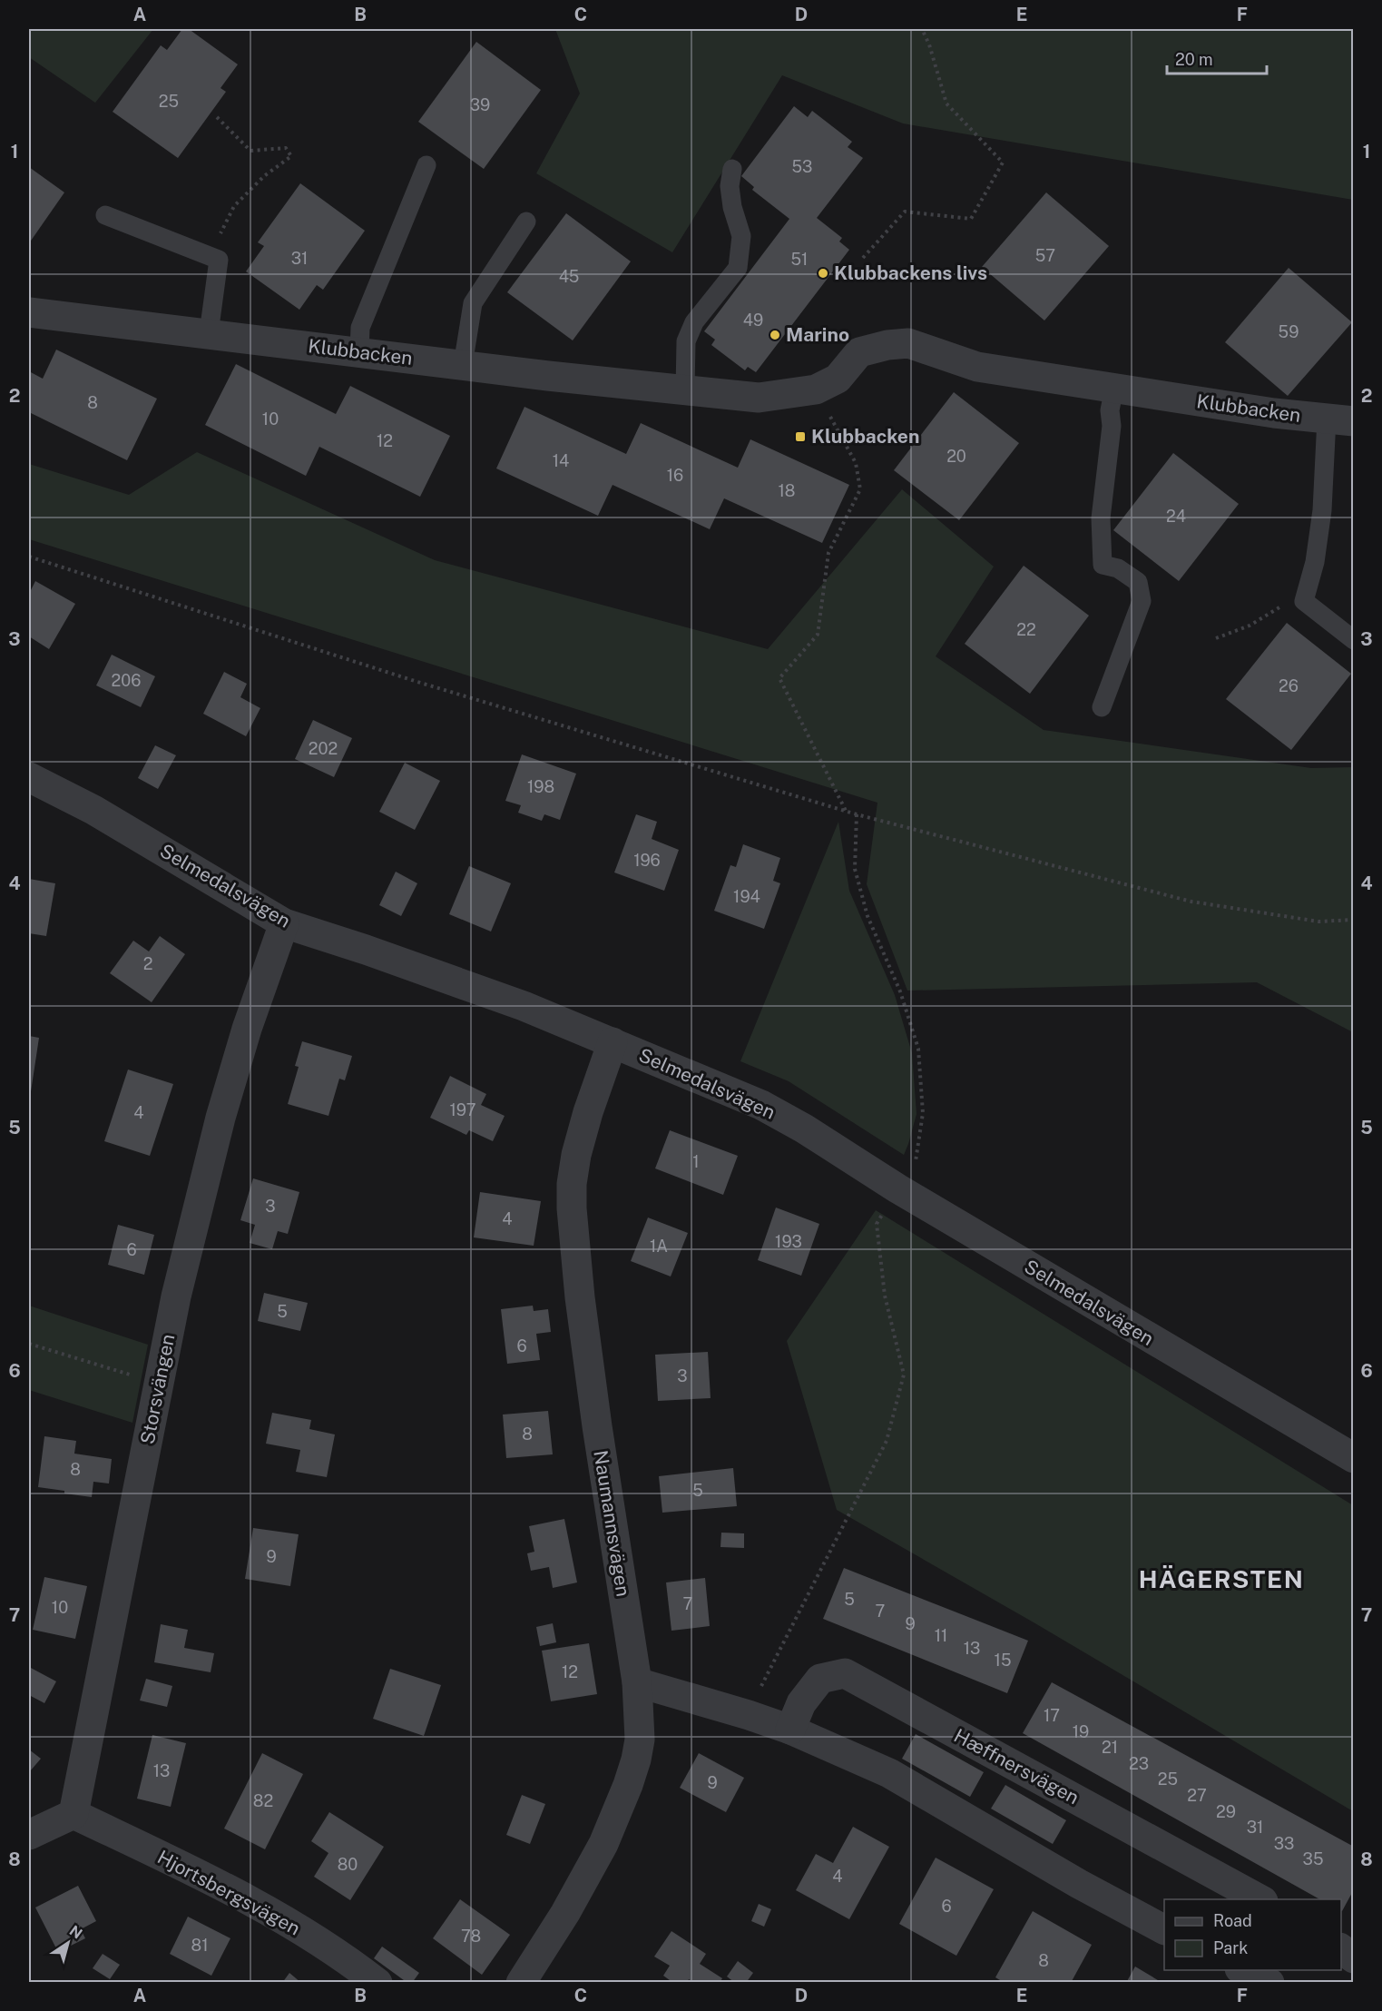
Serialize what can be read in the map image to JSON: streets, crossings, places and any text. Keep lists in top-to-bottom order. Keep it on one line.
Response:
{"streets":{"street":["Klubbacken","Selmedalsvägen","Storsvängen","Naumannsvägen","Hæffnersvägen","Hjortsbergsvägen"]},"crossings":[["Selmedalsvägen","Storsvängen"],["Selmedalsvägen","Naumannsvägen"],["Storsvängen","Hjortsbergsvägen"]],"districts":["HÄGERSTEN"],"places":{"other":["Klubbackens livs","Marino"],"transit":["Klubbacken"]},"house_numbers":["25","39","53","57","31","51","45","49","59","8","10","12","20","14","16","18","24","22","206","26","202","198","196","194","2","197","4","1","3","4","193","1A","6","5","6","3","8","8","5","9","5","7","10","7","9","11","13","15","12","17","19","21","23","13","25","9","27","82","29","31","33","35","80","4","6","78","81","8"],"legend":["Road","Park"],"scale_bar":"20 m","north":"top right","grid":{"columns":["A","B","C","D","E","F"],"rows":["1","2","3","4","5","6","7","8"]}}
